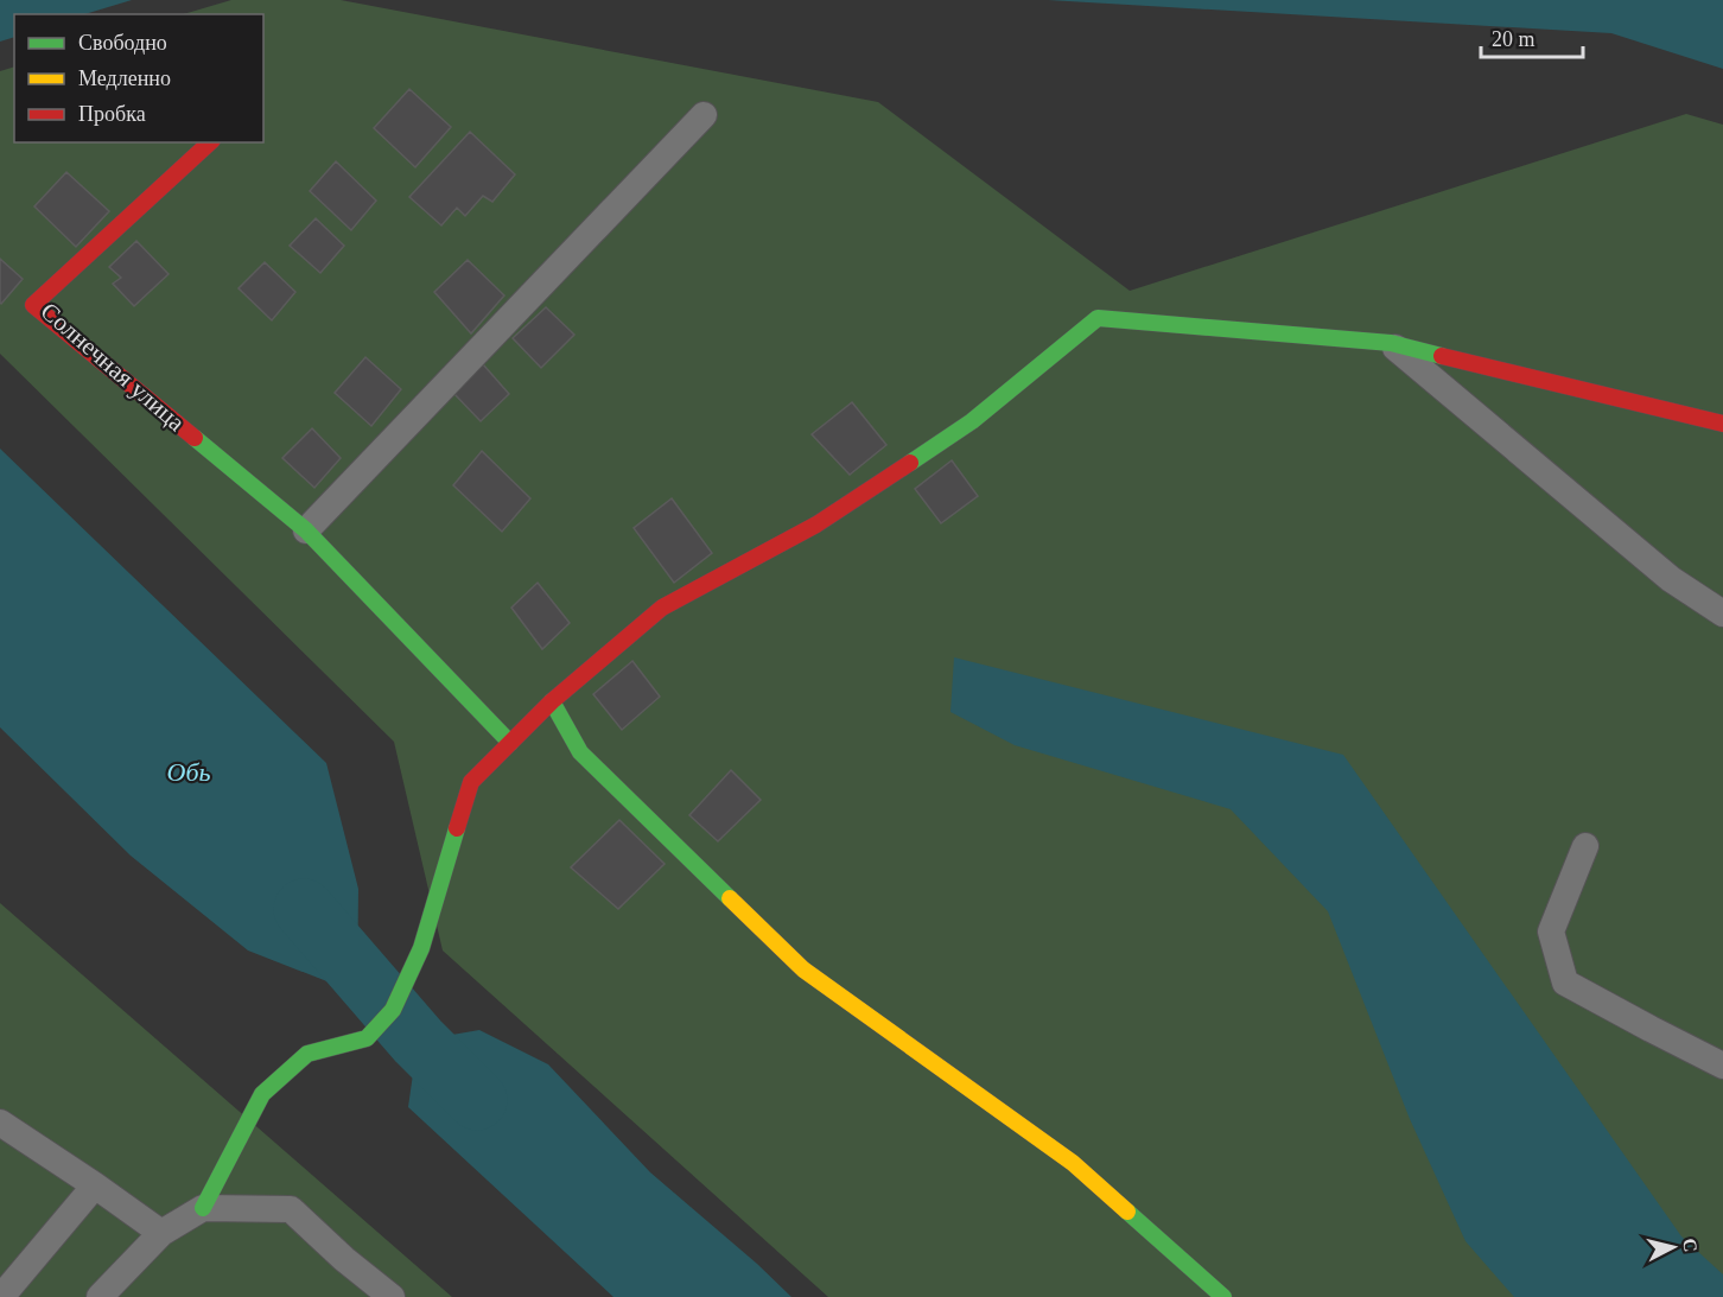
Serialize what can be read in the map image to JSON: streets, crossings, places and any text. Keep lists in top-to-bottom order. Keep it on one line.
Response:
{"streets":{"street":["Солнечная улица"]},"water":["Обь"],"legend":["Свободно","Медленно","Пробка"],"scale_bar":"20 m","north":"right"}
